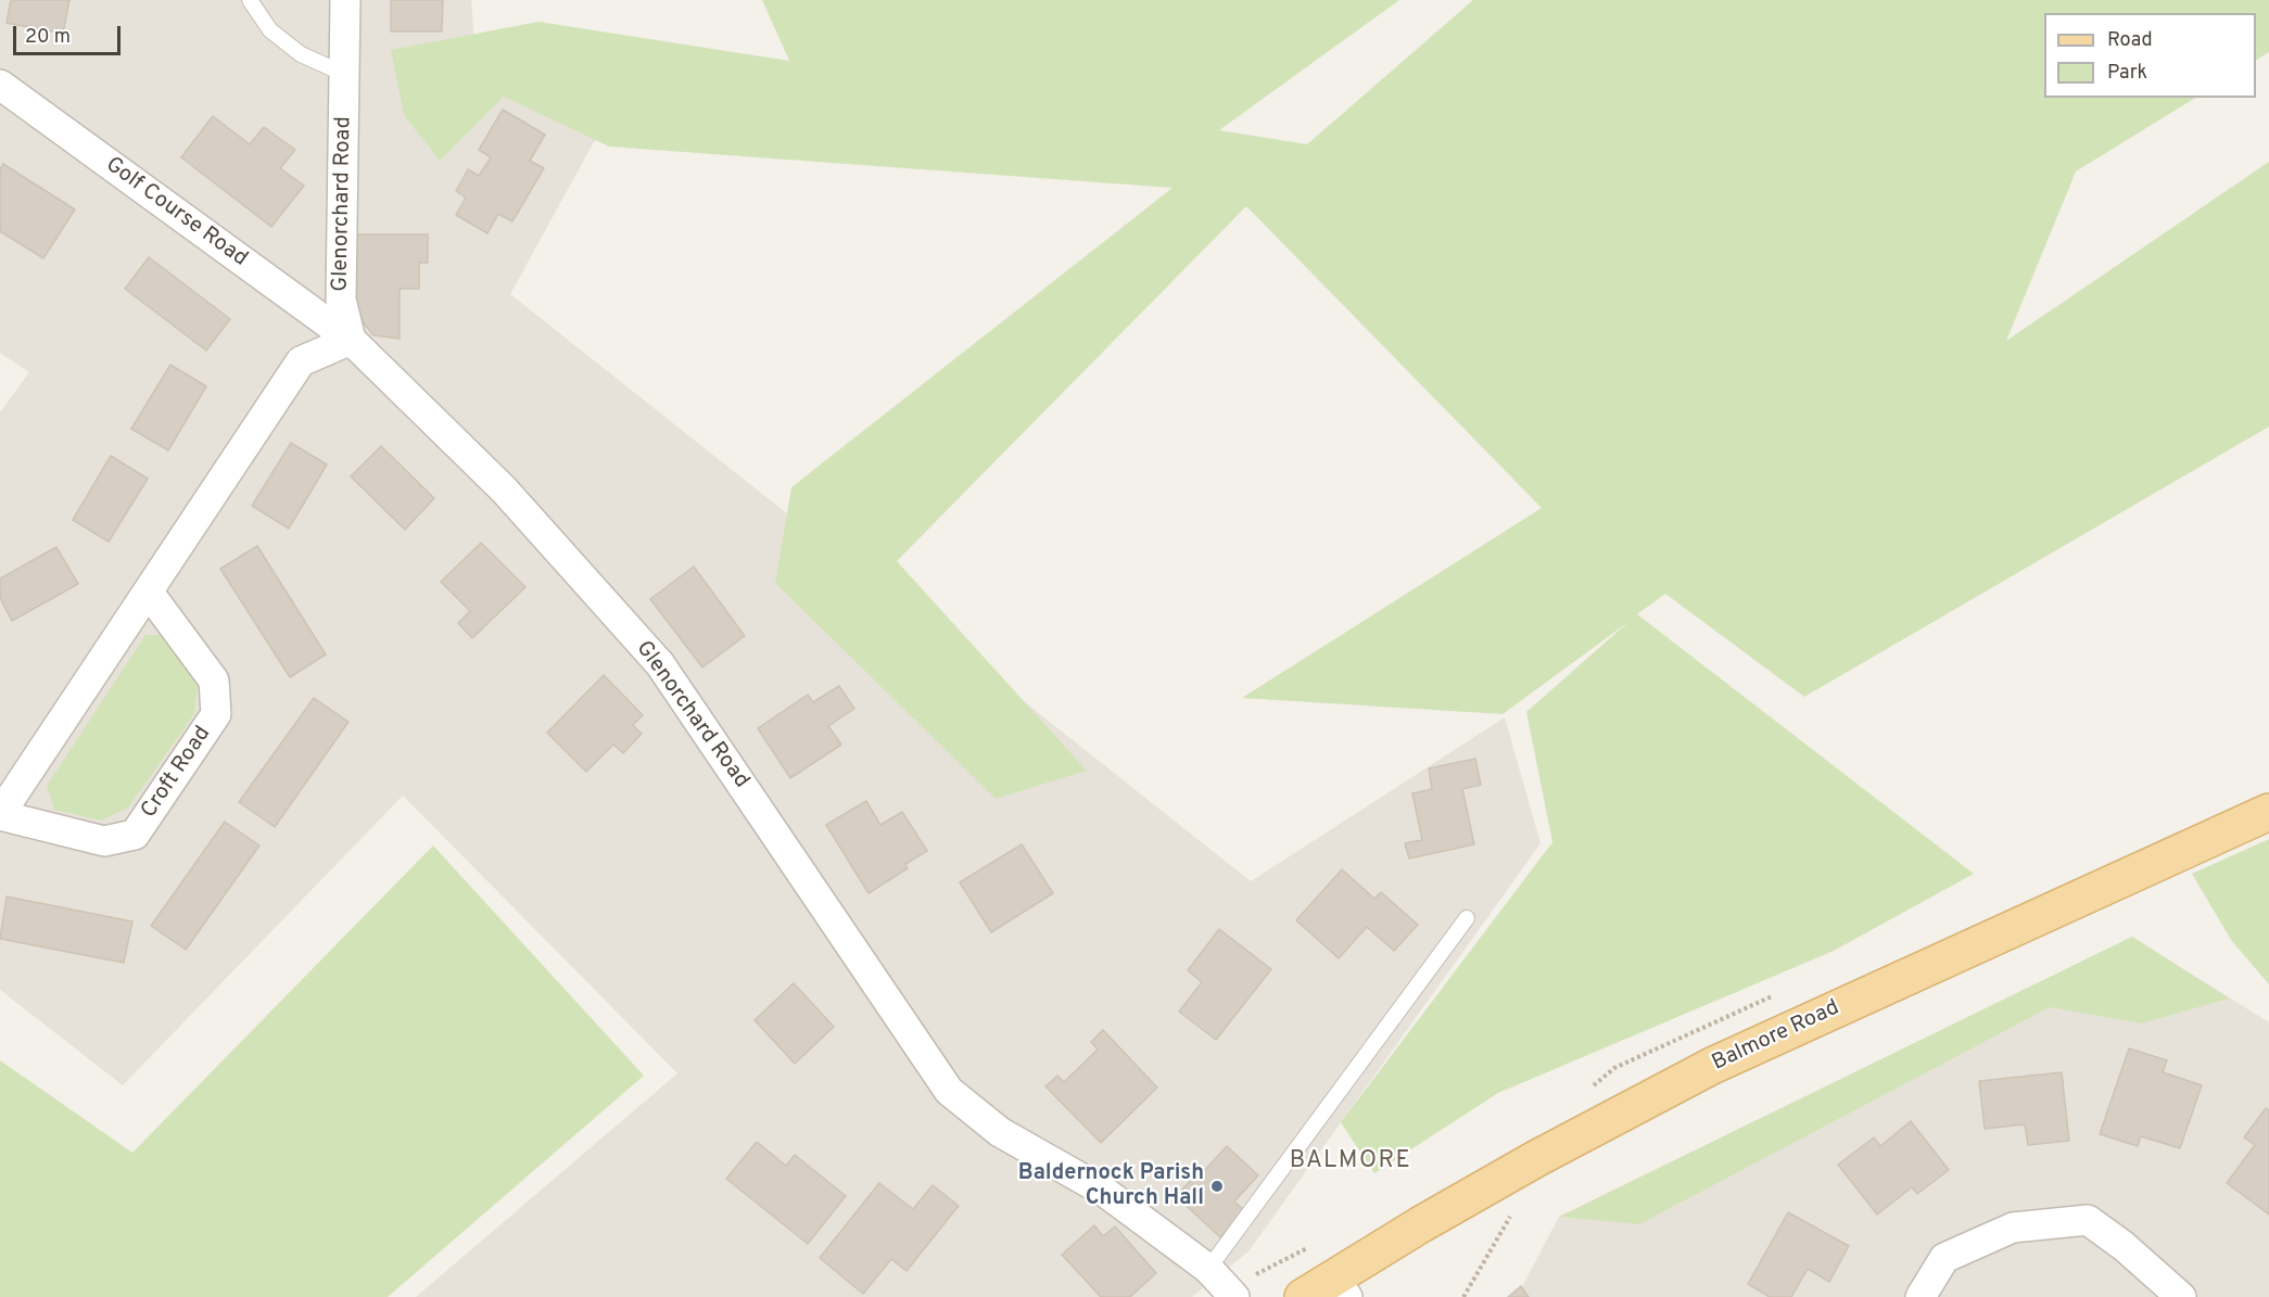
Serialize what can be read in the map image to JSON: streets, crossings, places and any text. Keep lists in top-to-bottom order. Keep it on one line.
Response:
{"streets":{"main road":["Balmore Road"],"street":["Glenorchard Road","Golf Course Road","Croft Road"]},"crossings":[["Glenorchard Road","Golf Course Road"],["Glenorchard Road","Croft Road"],["Golf Course Road","Croft Road"]],"districts":["BALMORE"],"places":["Baldernock Parish Church Hall"],"legend":["Road","Park"],"scale_bar":"20 m"}
